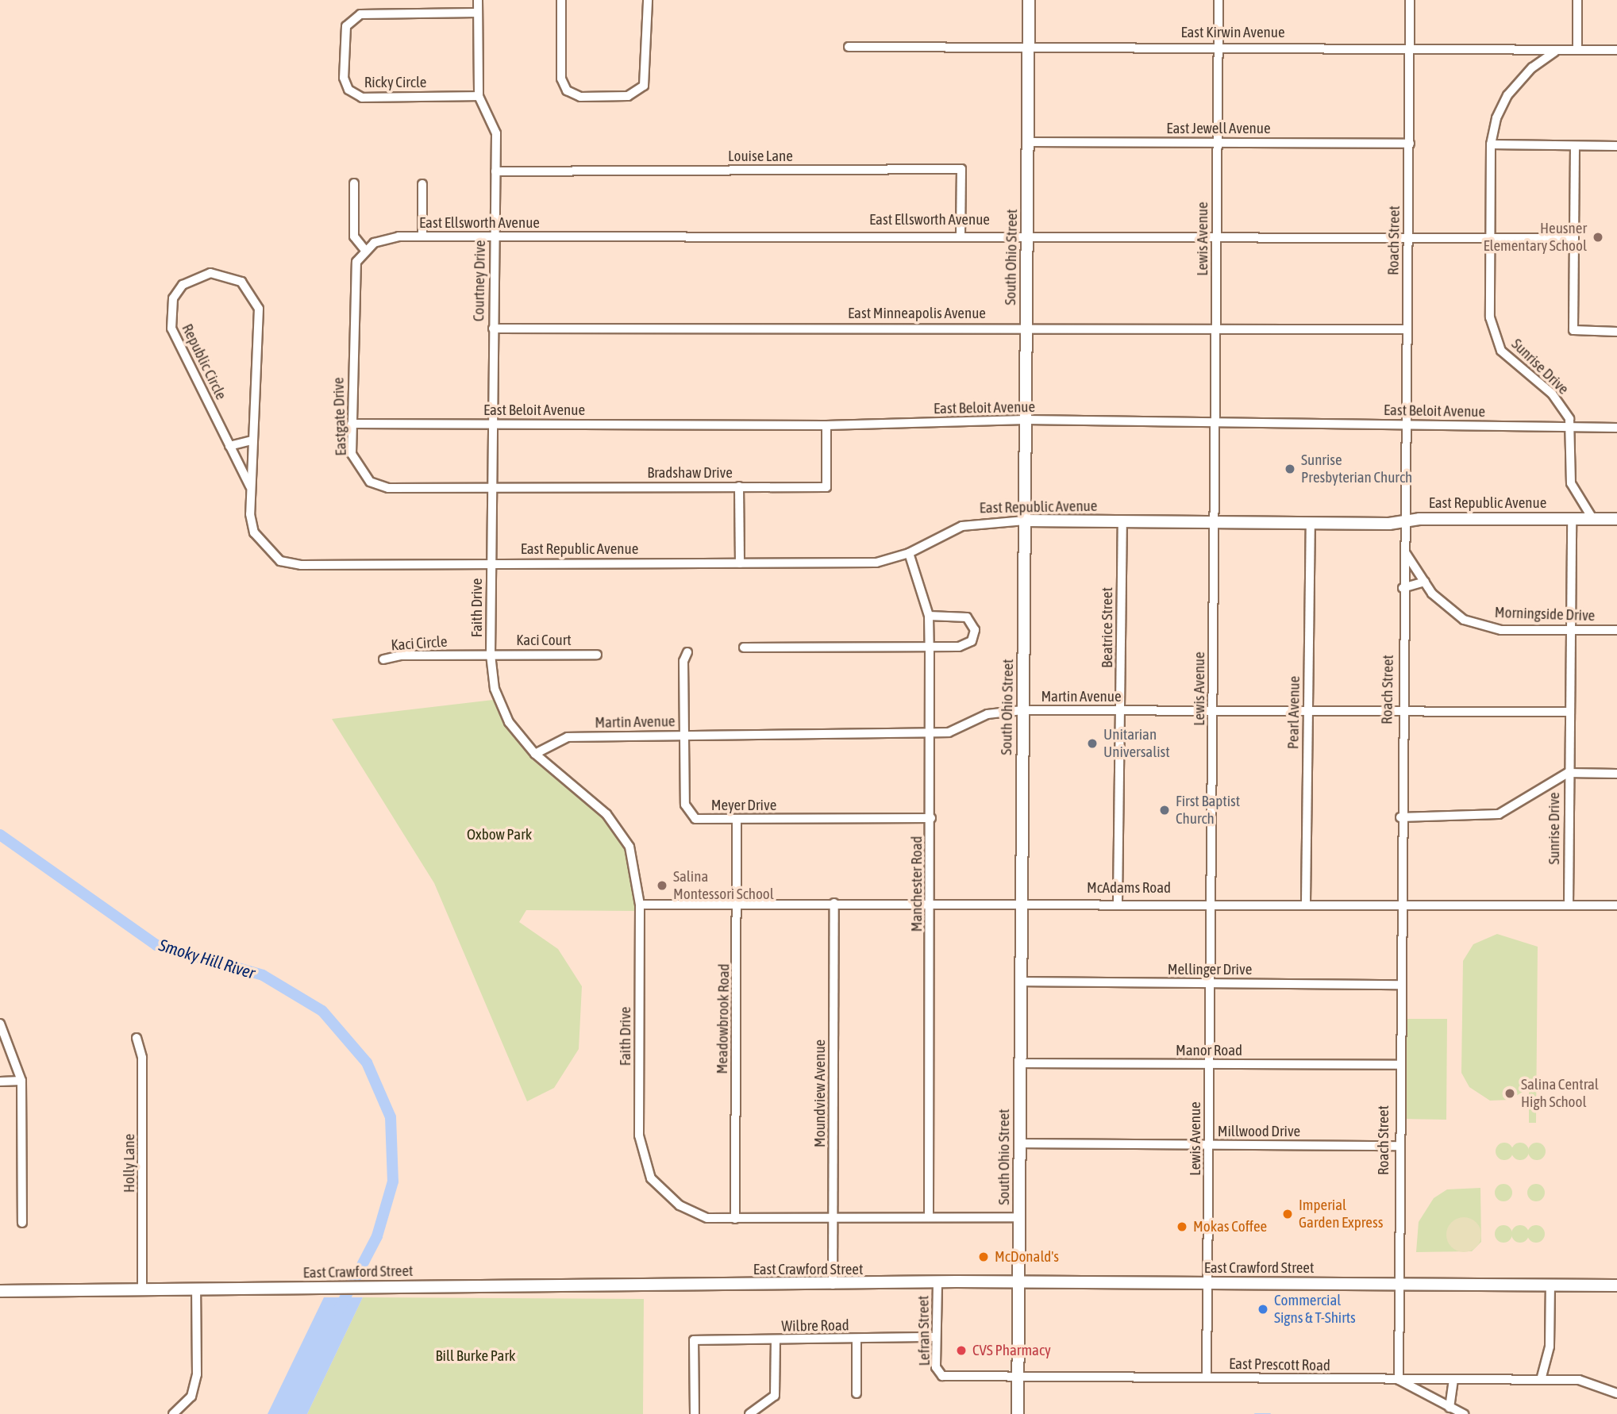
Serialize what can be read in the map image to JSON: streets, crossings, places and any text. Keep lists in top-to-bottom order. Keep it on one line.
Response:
{"streets":{"main road":["South Ohio Street","East Republic Avenue","East Crawford Street"],"street":["East Kirwin Avenue","Ricky Circle","East Jewell Avenue","Louise Lane","East Ellsworth Avenue","Lewis Avenue","Roach Street","Courtney Drive","East Minneapolis Avenue","Republic Circle","Sunrise Drive","East Beloit Avenue","Eastgate Drive","Bradshaw Drive","Faith Drive","Morningside Drive","Beatrice Street","Kaci Court","Kaci Circle","Martin Avenue","Pearl Avenue","Meyer Drive","Manchester Road","McAdams Road","Mellinger Drive","Meadowbrook Road","Manor Road","Moundview Avenue","Millwood Drive","Holly Lane","Wilbre Road","Lefran Street","East Prescott Road"]},"crossings":[["East Kirwin Avenue","Lewis Avenue"],["East Kirwin Avenue","Roach Street"],["East Kirwin Avenue","South Ohio Street"],["East Kirwin Avenue","Sunrise Drive"],["Ricky Circle","Courtney Drive"],["East Jewell Avenue","Lewis Avenue"],["East Jewell Avenue","Roach Street"],["East Jewell Avenue","South Ohio Street"],["Louise Lane","East Ellsworth Avenue"],["Louise Lane","Courtney Drive"],["East Ellsworth Avenue","Lewis Avenue"],["East Ellsworth Avenue","Roach Street"],["East Ellsworth Avenue","South Ohio Street"],["East Ellsworth Avenue","Courtney Drive"],["East Ellsworth Avenue","Sunrise Drive"],["East Ellsworth Avenue","Eastgate Drive"],["Lewis Avenue","East Minneapolis Avenue"],["Lewis Avenue","East Beloit Avenue"],["Lewis Avenue","East Republic Avenue"],["Lewis Avenue","Martin Avenue"],["Lewis Avenue","McAdams Road"],["Lewis Avenue","Mellinger Drive"],["Lewis Avenue","Manor Road"],["Lewis Avenue","Millwood Drive"],["Lewis Avenue","East Crawford Street"],["Lewis Avenue","East Prescott Road"],["Roach Street","East Minneapolis Avenue"],["Roach Street","East Beloit Avenue"],["Roach Street","East Republic Avenue"],["Roach Street","Morningside Drive"],["Roach Street","Martin Avenue"],["Roach Street","McAdams Road"],["Roach Street","Mellinger Drive"],["Roach Street","Manor Road"],["Roach Street","Millwood Drive"],["Roach Street","East Crawford Street"],["Roach Street","East Prescott Road"],["South Ohio Street","East Minneapolis Avenue"],["South Ohio Street","East Beloit Avenue"],["South Ohio Street","East Republic Avenue"],["South Ohio Street","Faith Drive"],["South Ohio Street","Martin Avenue"],["South Ohio Street","McAdams Road"],["South Ohio Street","Mellinger Drive"],["South Ohio Street","Manor Road"],["South Ohio Street","Millwood Drive"],["South Ohio Street","East Crawford Street"],["South Ohio Street","East Prescott Road"],["Courtney Drive","East Minneapolis Avenue"],["Courtney Drive","East Beloit Avenue"],["Courtney Drive","Eastgate Drive"],["Courtney Drive","Bradshaw Drive"],["Courtney Drive","East Republic Avenue"],["Courtney Drive","Faith Drive"],["Republic Circle","East Republic Avenue"],["Sunrise Drive","East Beloit Avenue"],["Sunrise Drive","East Republic Avenue"],["Sunrise Drive","Morningside Drive"],["Sunrise Drive","Martin Avenue"],["Sunrise Drive","McAdams Road"],["East Beloit Avenue","Eastgate Drive"],["East Beloit Avenue","Bradshaw Drive"],["Eastgate Drive","Bradshaw Drive"],["East Republic Avenue","Faith Drive"],["East Republic Avenue","Beatrice Street"],["East Republic Avenue","Pearl Avenue"],["East Republic Avenue","Manchester Road"],["Faith Drive","Kaci Court"],["Faith Drive","Kaci Circle"],["Faith Drive","Martin Avenue"],["Faith Drive","Manchester Road"],["Faith Drive","McAdams Road"],["Faith Drive","Meadowbrook Road"],["Faith Drive","Moundview Avenue"],["Beatrice Street","Martin Avenue"],["Beatrice Street","McAdams Road"],["Kaci Court","Kaci Circle"],["Martin Avenue","Pearl Avenue"],["Martin Avenue","Meyer Drive"],["Martin Avenue","Manchester Road"],["Pearl Avenue","McAdams Road"],["Meyer Drive","Manchester Road"],["Meyer Drive","Meadowbrook Road"],["Manchester Road","McAdams Road"],["McAdams Road","Meadowbrook Road"],["McAdams Road","Moundview Avenue"],["Moundview Avenue","East Crawford Street"],["Holly Lane","East Crawford Street"],["East Crawford Street","Lefran Street"],["Wilbre Road","Lefran Street"],["Lefran Street","East Prescott Road"]],"water":["Smoky Hill River"],"parks":["Oxbow Park","Bill Burke Park"],"places":["Heusner Elementary School","Sunrise Presbyterian Church","Unitarian Universalist","First Baptist Church","Salina Montessori School","Salina Central High School","Imperial Garden Express","Mokas Coffee","McDonald's","Commercial Signs & T-Shirts","CVS Pharmacy"]}
